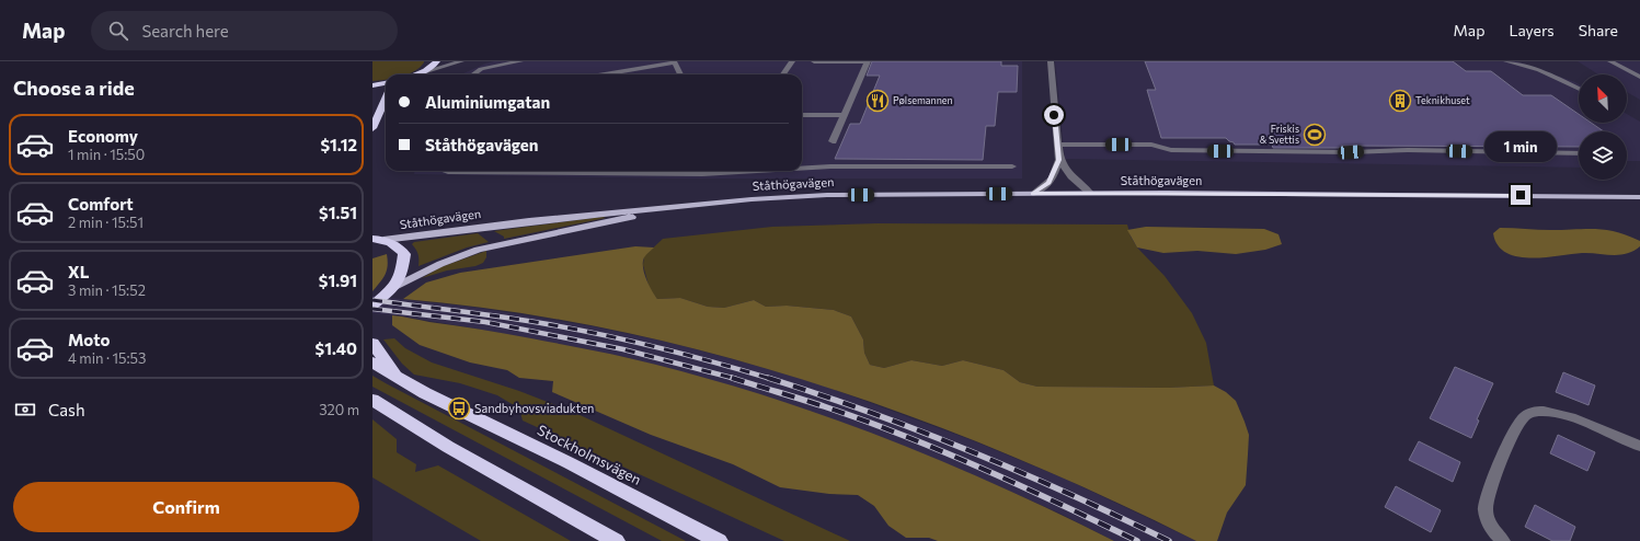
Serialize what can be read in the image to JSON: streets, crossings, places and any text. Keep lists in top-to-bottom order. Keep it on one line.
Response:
{"streets":{"highway":["Stockholmsvägen"],"main road":["Ståthögavägen"]},"places":{"restaurant":["Pølsemannen"],"building":["Teknikhuset"],"sports":["Friskis & Svettis"],"bus stop":["Sandbyhovsviadukten"]},"north":"top left","page":{"header":"Map","search":"Search here","nav":["Map","Layers","Share"],"heading":"Choose a ride","banner":["Aluminiumgatan","Ståthögavägen"],"list":[{"name":"Economy","note":"1 min · 15:50","value":"$1.12"},{"name":"Comfort","note":"2 min · 15:51","value":"$1.51"},{"name":"XL","note":"3 min · 15:52","value":"$1.91"},{"name":"Moto","note":"4 min · 15:53","value":"$1.40"}],"bubble":"1 min","pay":["Cash","320 m"],"buttons":"Confirm"}}
